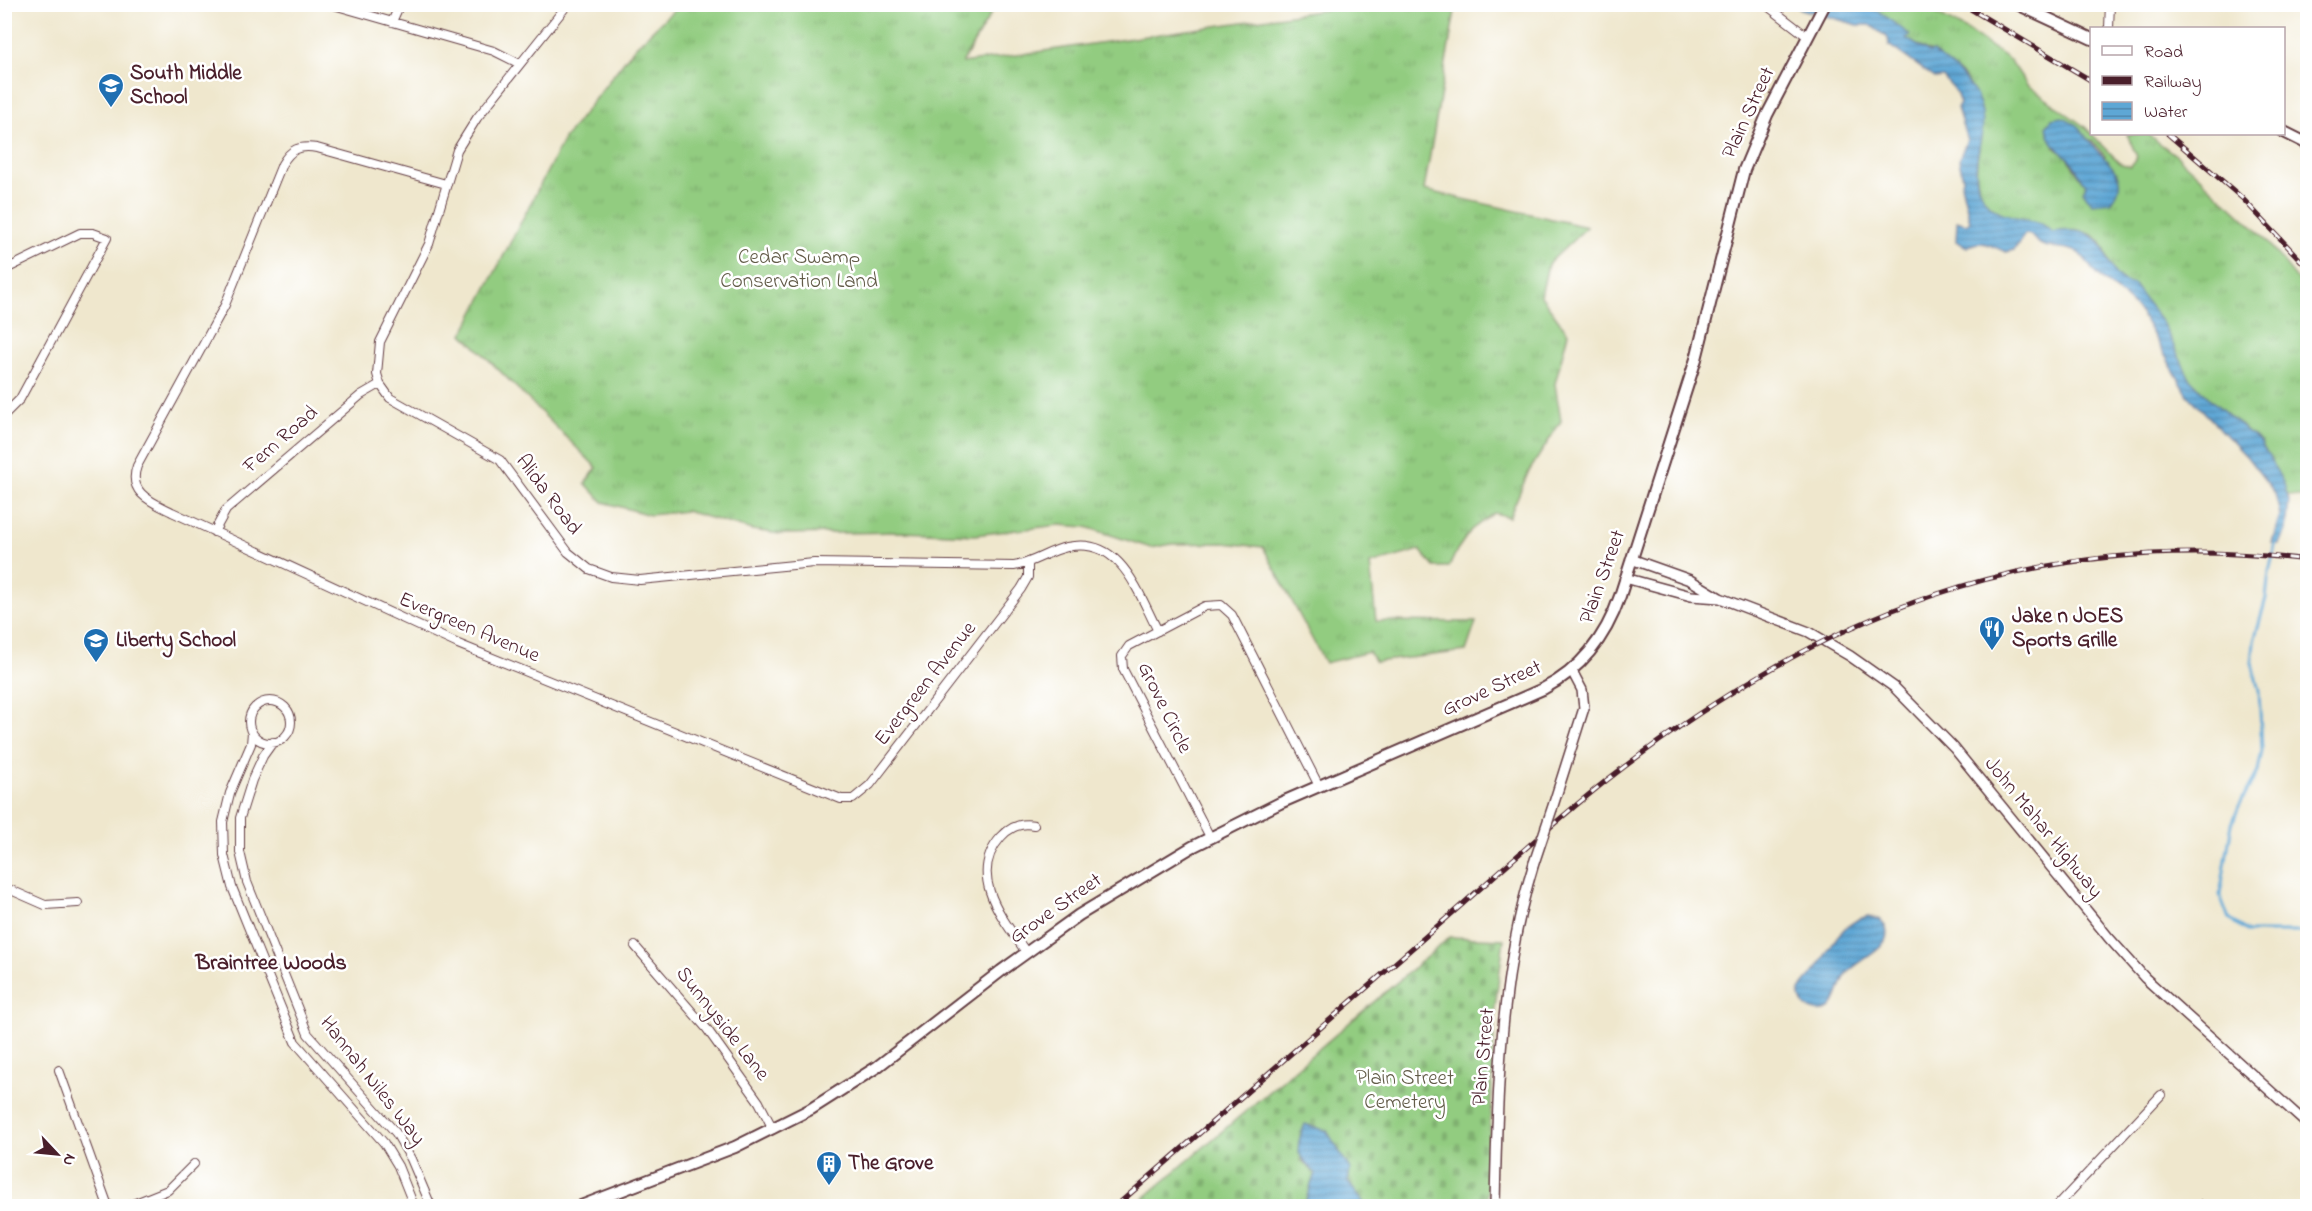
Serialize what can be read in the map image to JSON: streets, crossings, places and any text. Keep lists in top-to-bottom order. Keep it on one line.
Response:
{"streets":{"main road":["Plain Street","Grove Street"],"street":["Fern Road","Alida Road","Evergreen Avenue","Grove Circle","John Mahar Highway","Sunnyside Lane","Hannah Niles Way"]},"crossings":[["Plain Street","Grove Street"],["Plain Street","John Mahar Highway"],["Fern Road","Alida Road"],["Fern Road","Evergreen Avenue"],["Alida Road","Evergreen Avenue"],["Grove Street","Grove Circle"],["Grove Street","Sunnyside Lane"]],"districts":["Braintree Woods"],"parks":["Cedar Swamp Conservation Land","Plain Street Cemetery"],"places":{"school or university":["South Middle School","Liberty School"],"restaurant":["Jake n JOES Sports Grille"],"building":["The Grove"]},"legend":["Road","Railway","Water"],"north":"bottom right"}
